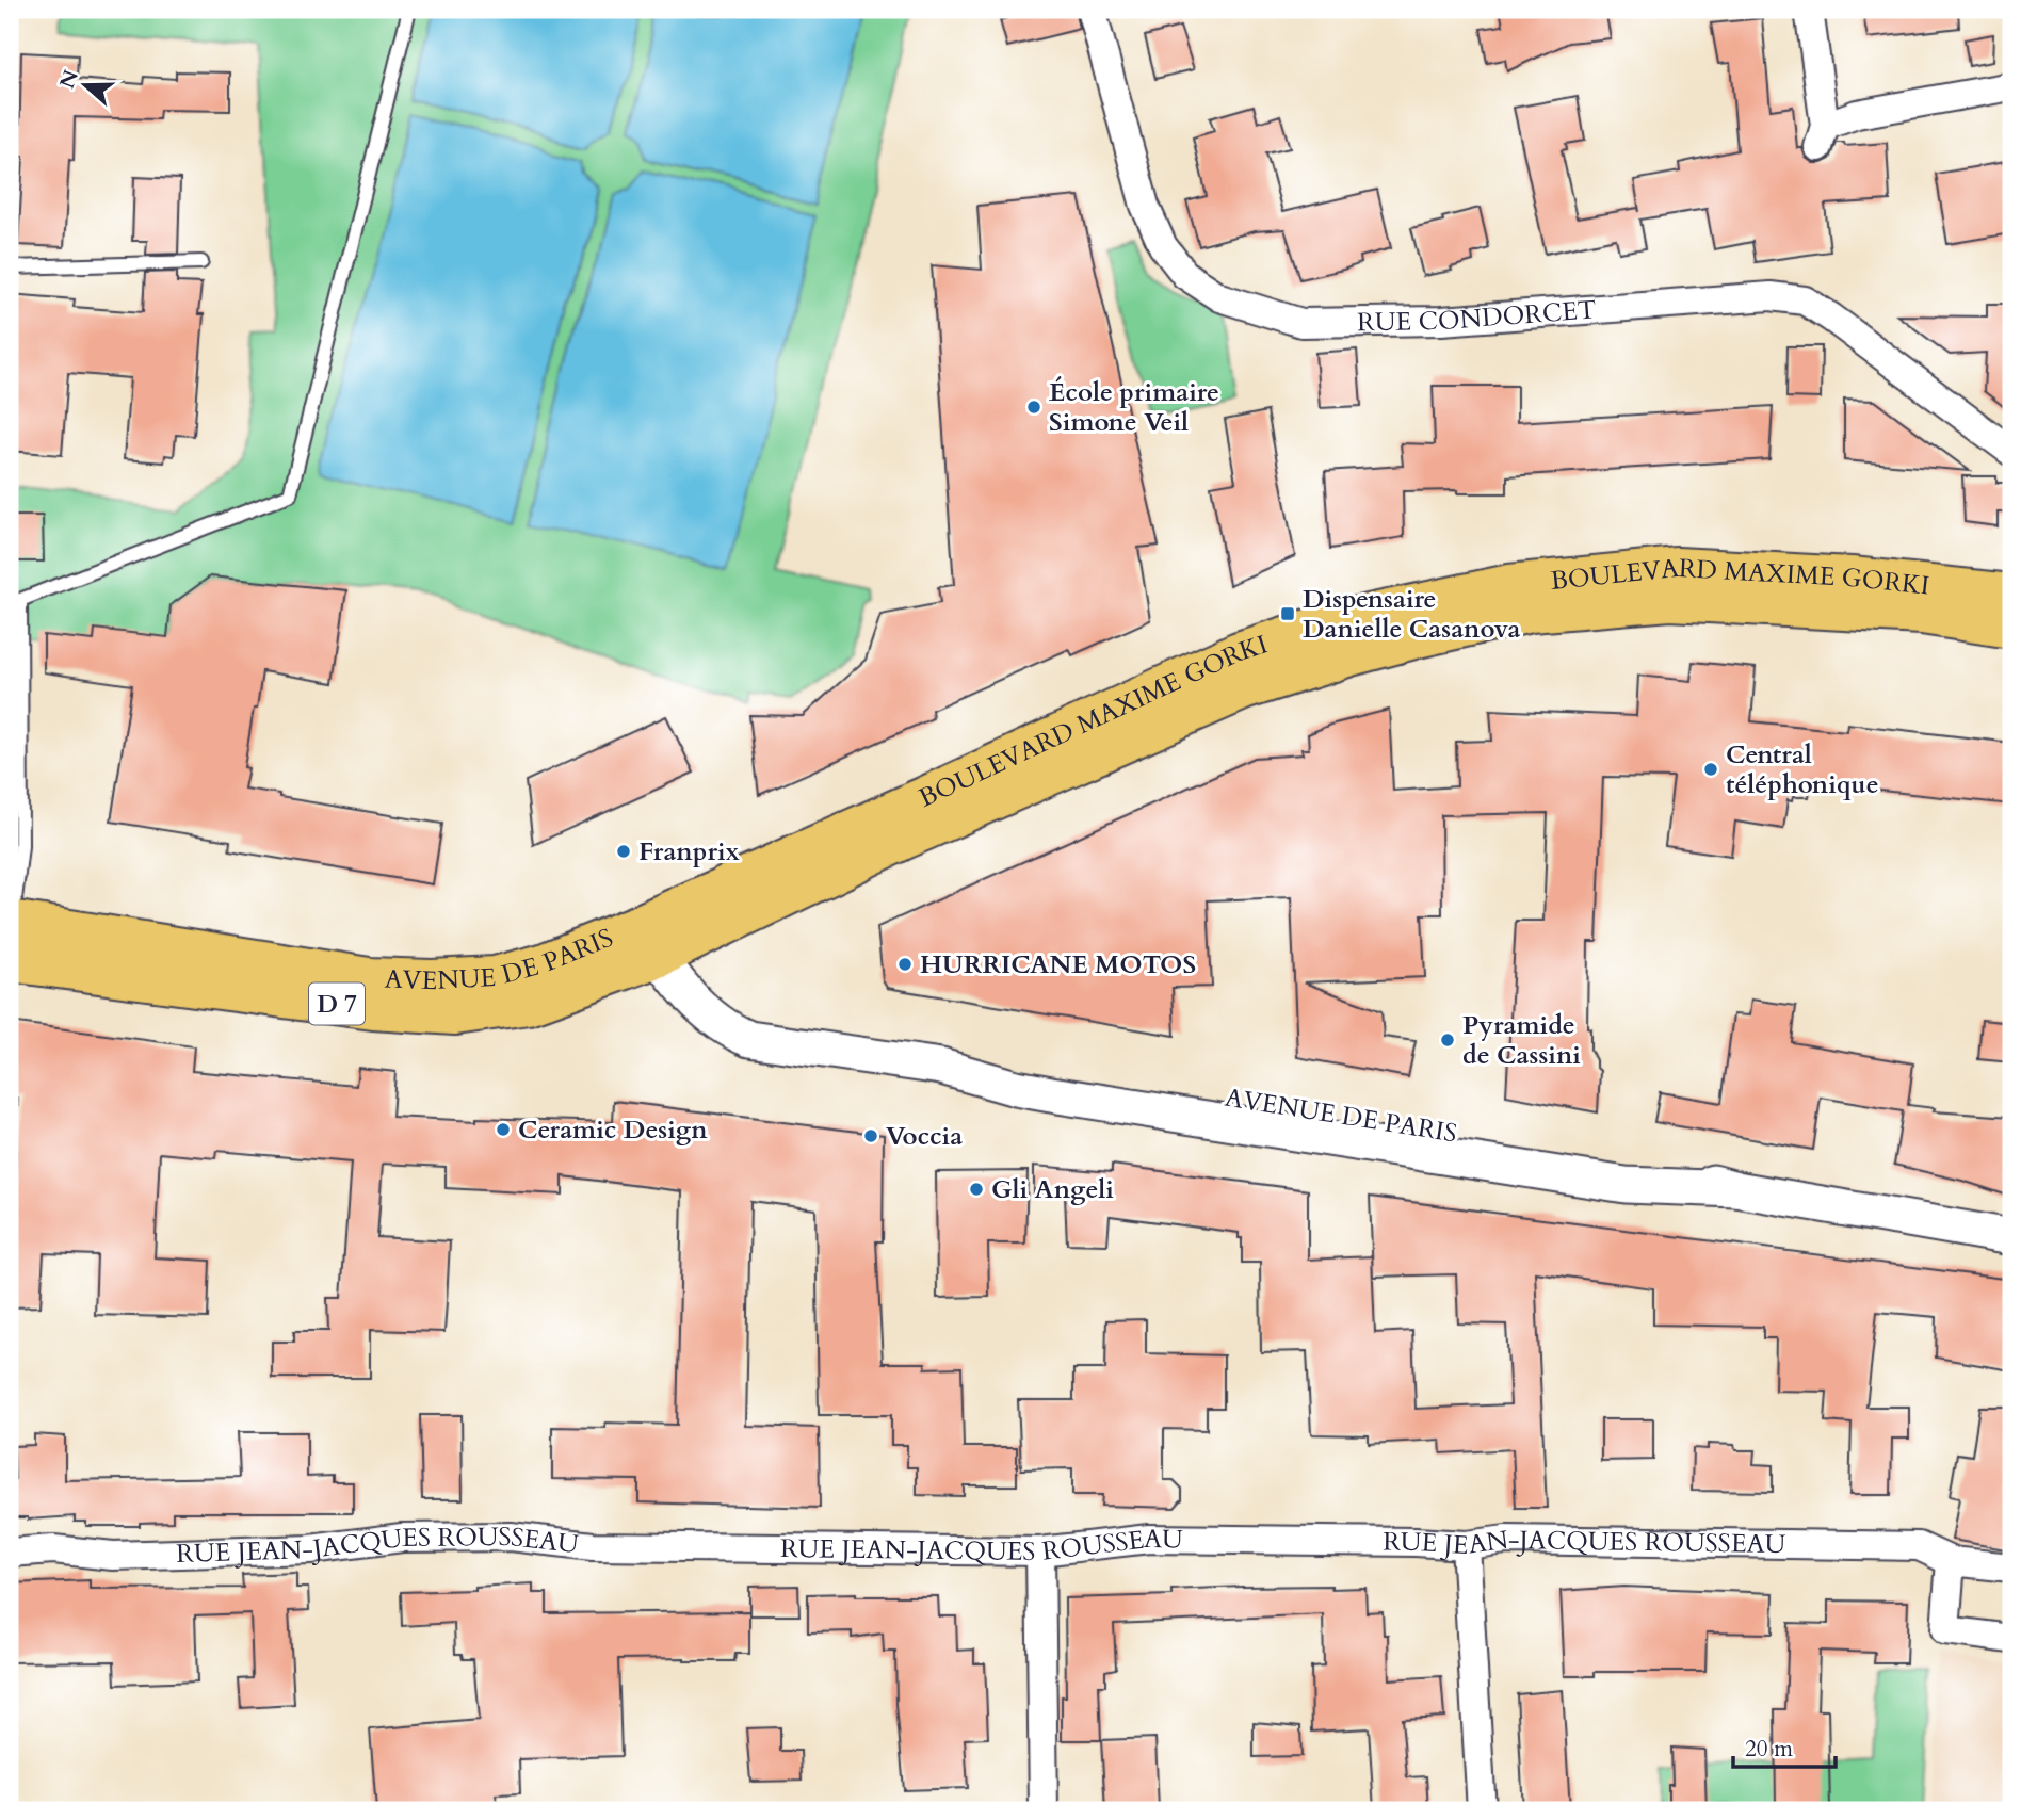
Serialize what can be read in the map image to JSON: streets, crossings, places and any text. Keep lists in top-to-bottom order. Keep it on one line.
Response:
{"streets":{"main road":["BOULEVARD MAXIME GORKI","AVENUE DE PARIS","D 7"],"street":["RUE CONDORCET","RUE JEAN-JACQUES ROUSSEAU"]},"crossings":[["BOULEVARD MAXIME GORKI","AVENUE DE PARIS"]],"places":{"other":["École primaire Simone Veil","Central téléphonique","Franprix","HURRICANE MOTOS","Pyramide de Cassini","Ceramic Design","Voccia","Gli Angeli"],"transit":["Dispensaire Danielle Casanova"]},"scale_bar":"20 m","north":"left"}
